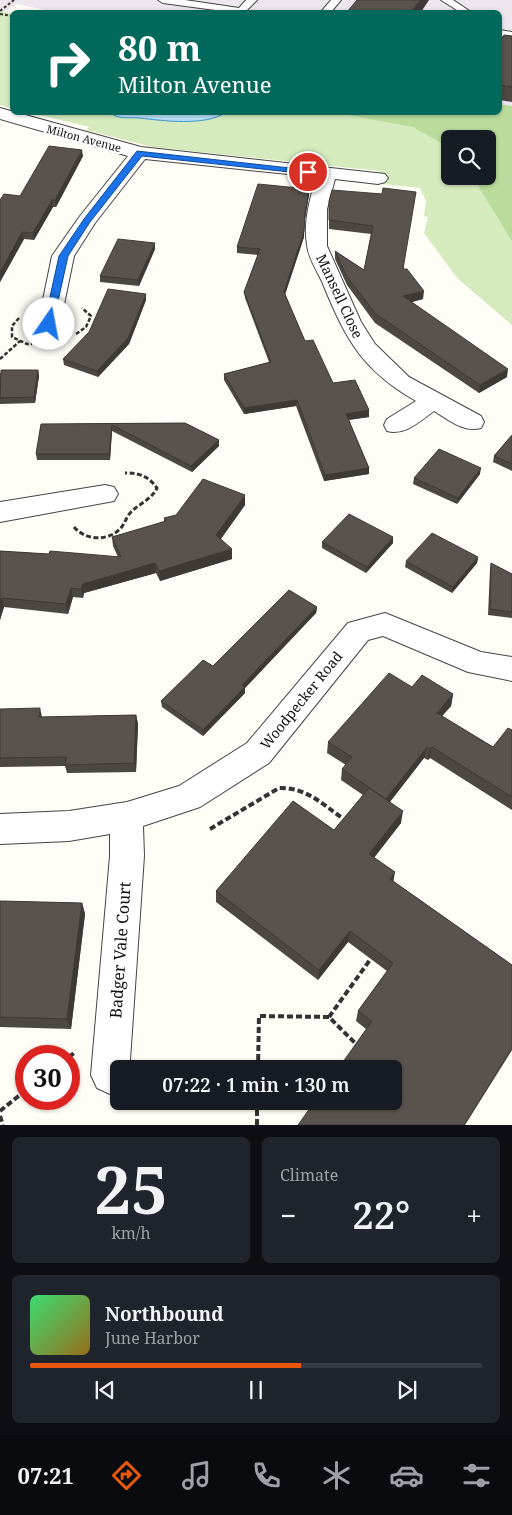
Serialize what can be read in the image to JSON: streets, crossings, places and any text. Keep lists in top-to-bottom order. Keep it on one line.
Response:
{"streets":{"street":["Milton Avenue","Mansell Close","Woodpecker Road","Badger Vale Court"]},"crossings":[["Milton Avenue","Mansell Close"],["Woodpecker Road","Badger Vale Court"]],"page":{"turn":["80 m","Milton Avenue"],"limit":"30","trip":"07:22 · 1 min · 130 m","tile":[["25","km/h"],"Climate"],"heat":["−","22°","+"],"song":["Northbound","June Harbor"],"tabs":"07:21"}}
